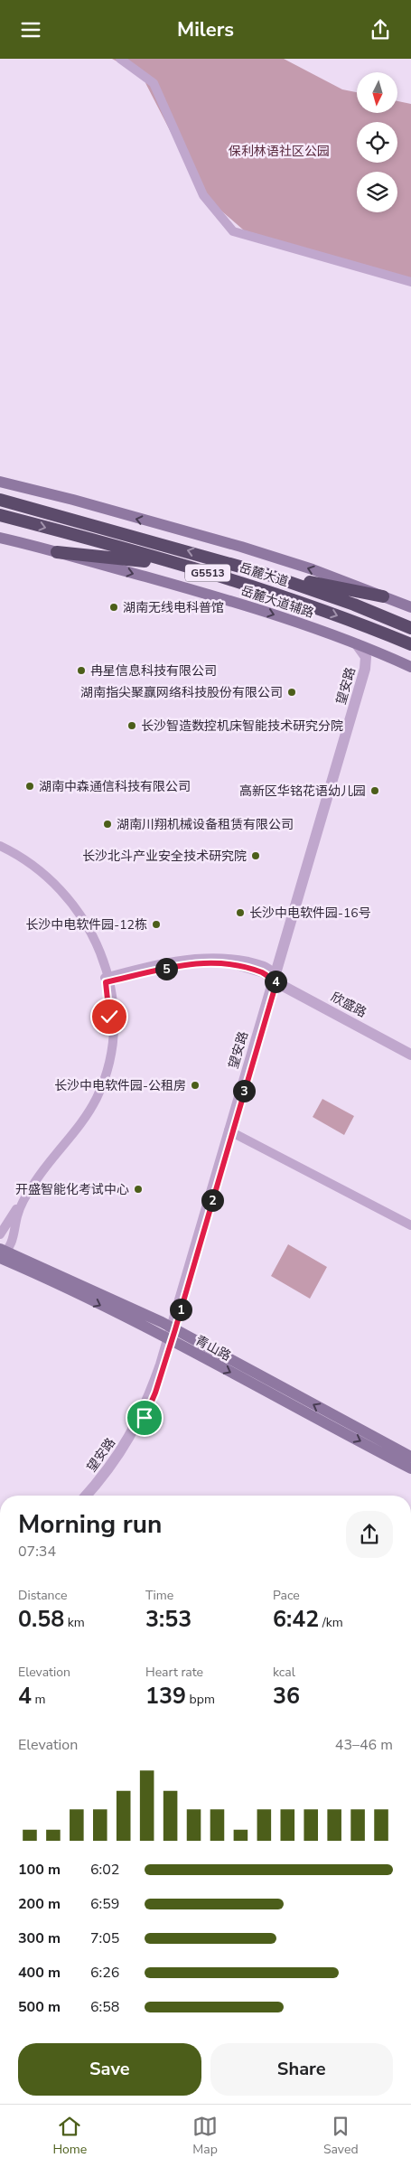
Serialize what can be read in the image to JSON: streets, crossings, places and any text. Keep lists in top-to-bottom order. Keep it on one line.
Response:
{"streets":{"highway":["G5513","岳麓大道"],"main road":["岳麓大道辅路","青山路"],"street":["望安路","欣盛路"]},"crossings":[["岳麓大道辅路","望安路"],["望安路","欣盛路"],["望安路","青山路"]],"parks":["保利林语社区公园"],"places":["湖南无线电科普馆","冉星信息科技有限公司","湖南指尖聚赢网络科技股份有限公司","长沙智造数控机床智能技术研究分院","湖南中森通信科技有限公司","高新区华铭花语幼儿园","湖南川翔机械设备租赁有限公司","长沙北斗产业安全技术研究院","长沙中电软件园-16号","长沙中电软件园-12栋","长沙中电软件园-公租房","开盛智能化考试中心"],"north":"bottom","page":{"header":"Milers","pins":["5","4","3","2","1"],"heading":["Morning run","07:34"],"stats":[["Distance","0.58 km"],["Time","3:53"],["Pace","6:42 /km"],["Elevation","4 m"],["Heart rate","139 bpm"],["kcal","36"]],"chart":["Elevation","43–46 m"],"list":[{"name":"100 m","note":"6:02"},{"name":"200 m","note":"6:59"},{"name":"300 m","note":"7:05"},{"name":"400 m","note":"6:26"},{"name":"500 m","note":"6:58"}],"buttons":["Save","Share"],"tabs":["Home","Map","Saved"]}}
